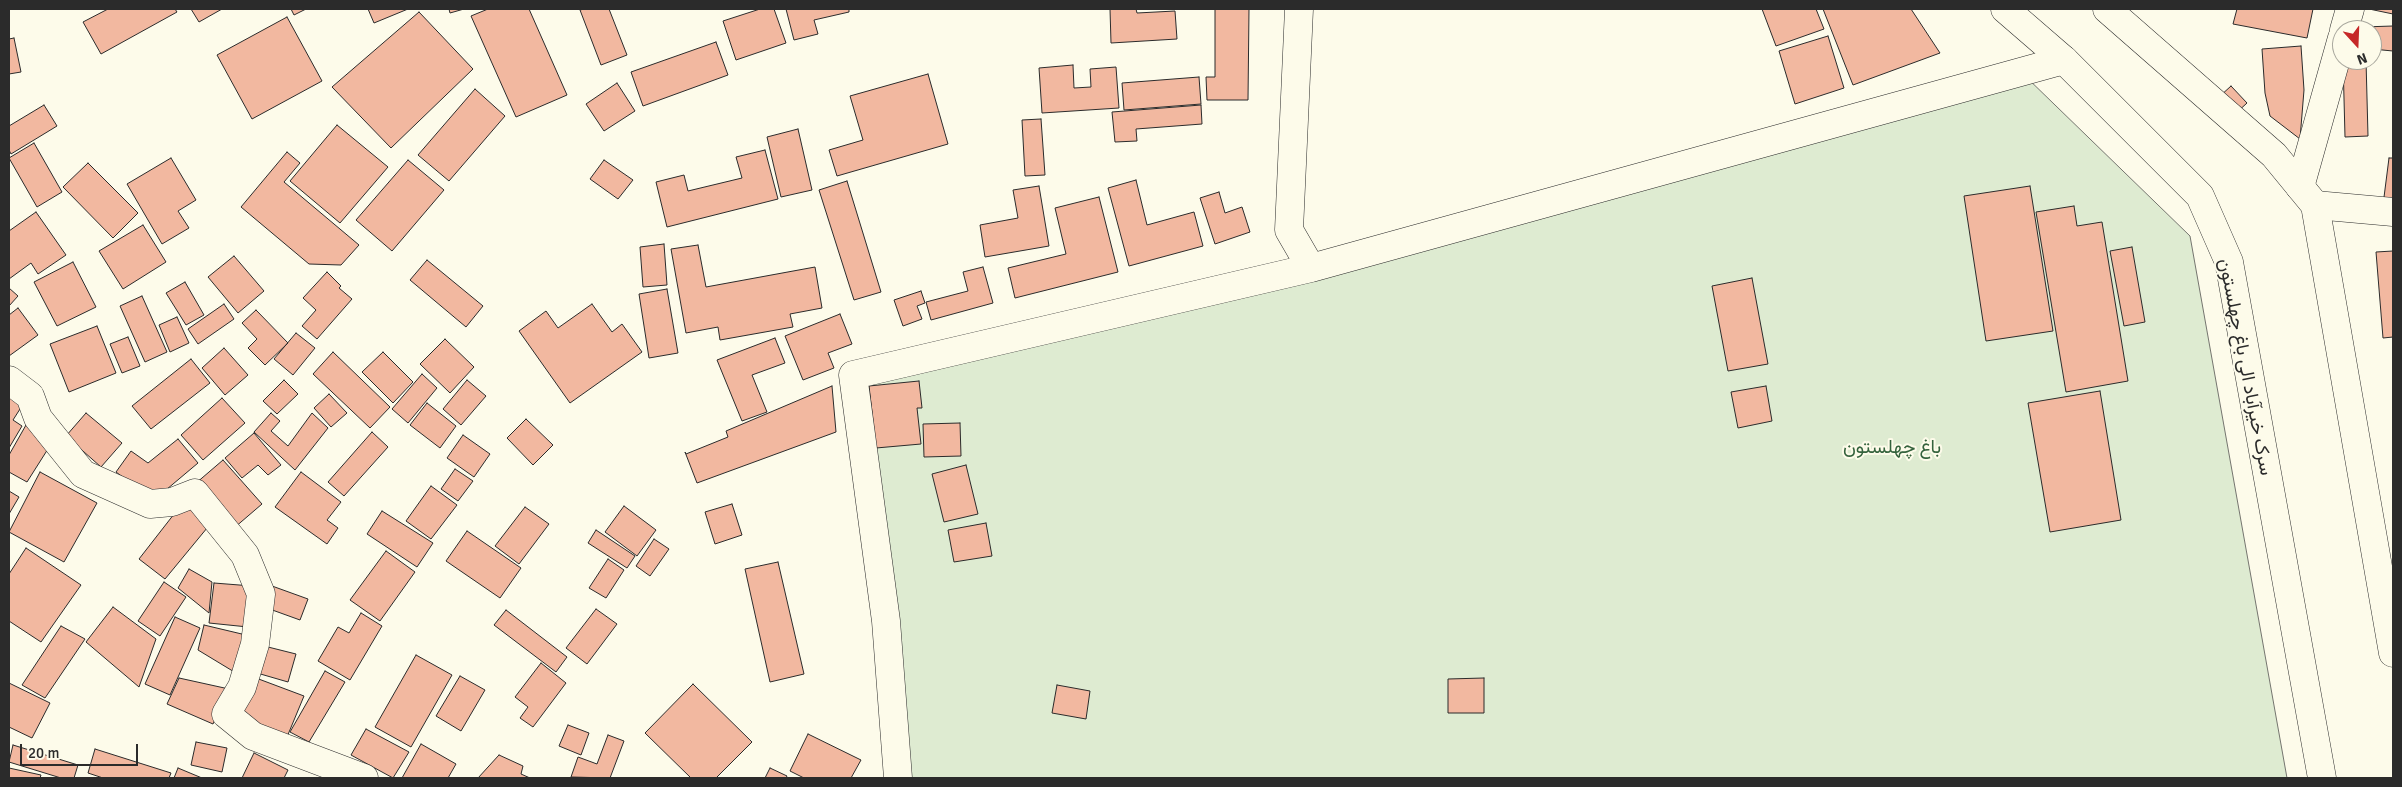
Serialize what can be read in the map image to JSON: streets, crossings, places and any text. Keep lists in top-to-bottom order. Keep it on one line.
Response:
{"streets":{"street":["سرک خیرآباد الی باغ چهلستون"]},"parks":["باغ چهلستون"],"scale_bar":"20 m","north":"bottom"}
